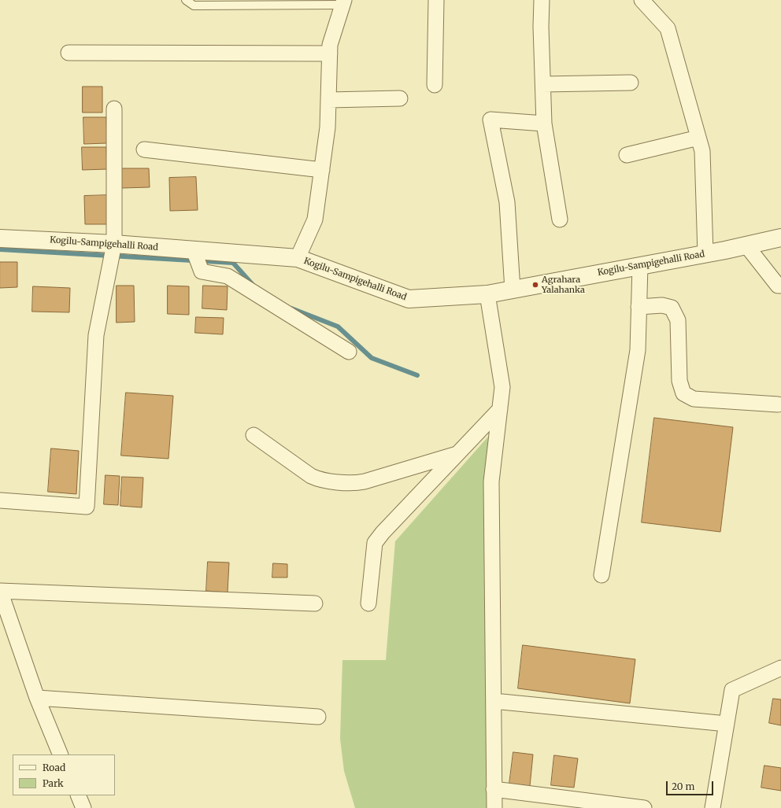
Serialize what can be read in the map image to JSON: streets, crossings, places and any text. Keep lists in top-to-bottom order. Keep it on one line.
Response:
{"streets":{"street":["Kogilu-Sampigehalli Road"]},"places":["Agrahara Yalahanka"],"legend":["Road","Park"],"scale_bar":"20 m"}
